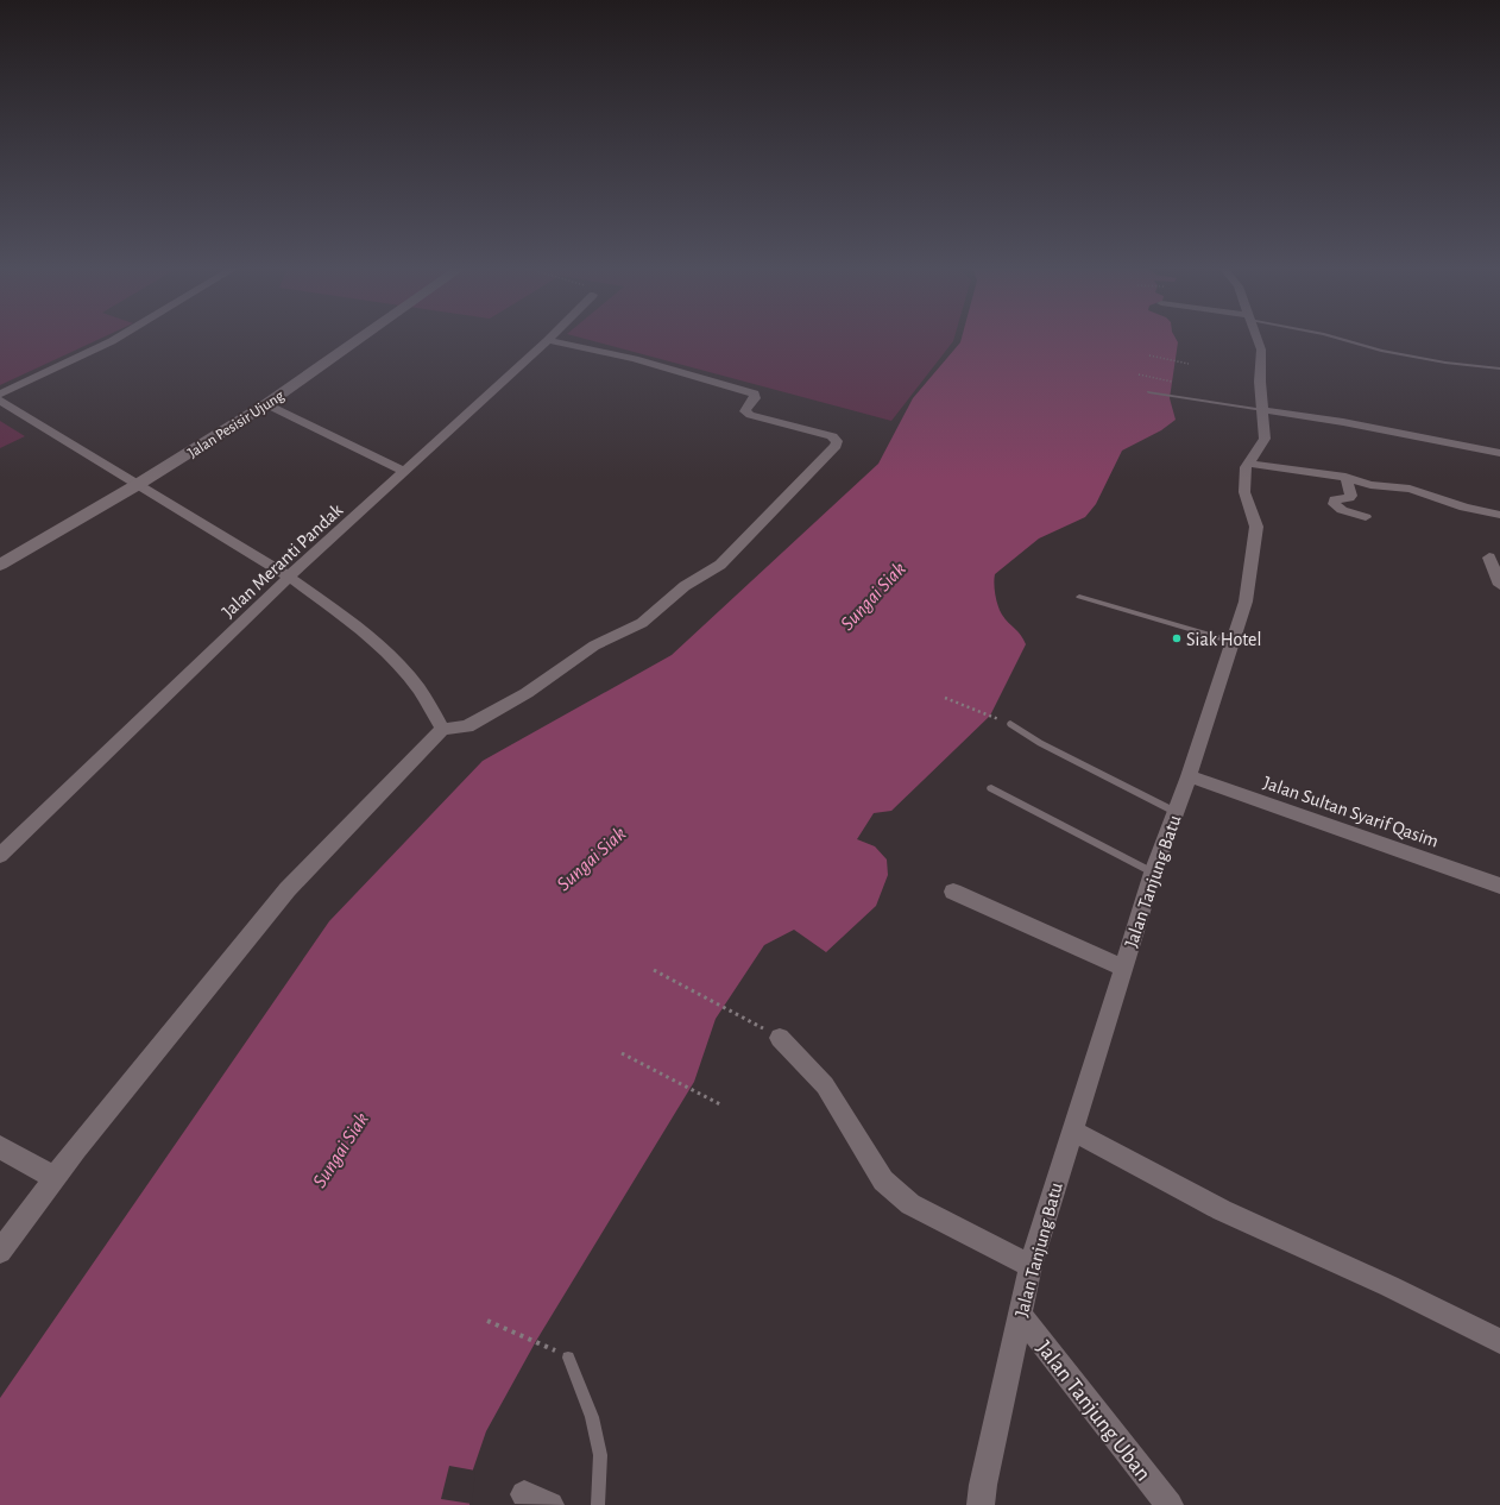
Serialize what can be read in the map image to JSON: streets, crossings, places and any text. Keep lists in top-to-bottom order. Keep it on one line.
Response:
{"streets":{"street":["Jalan Pesisir Ujung","Jalan Meranti Pandak","Jalan Sultan Syarif Qasim","Jalan Tanjung Batu","Jalan Tanjung Uban"]},"crossings":[["Jalan Sultan Syarif Qasim","Jalan Tanjung Batu"],["Jalan Tanjung Batu","Jalan Tanjung Uban"]],"water":["Sungai Siak"],"places":["Siak Hotel"]}
